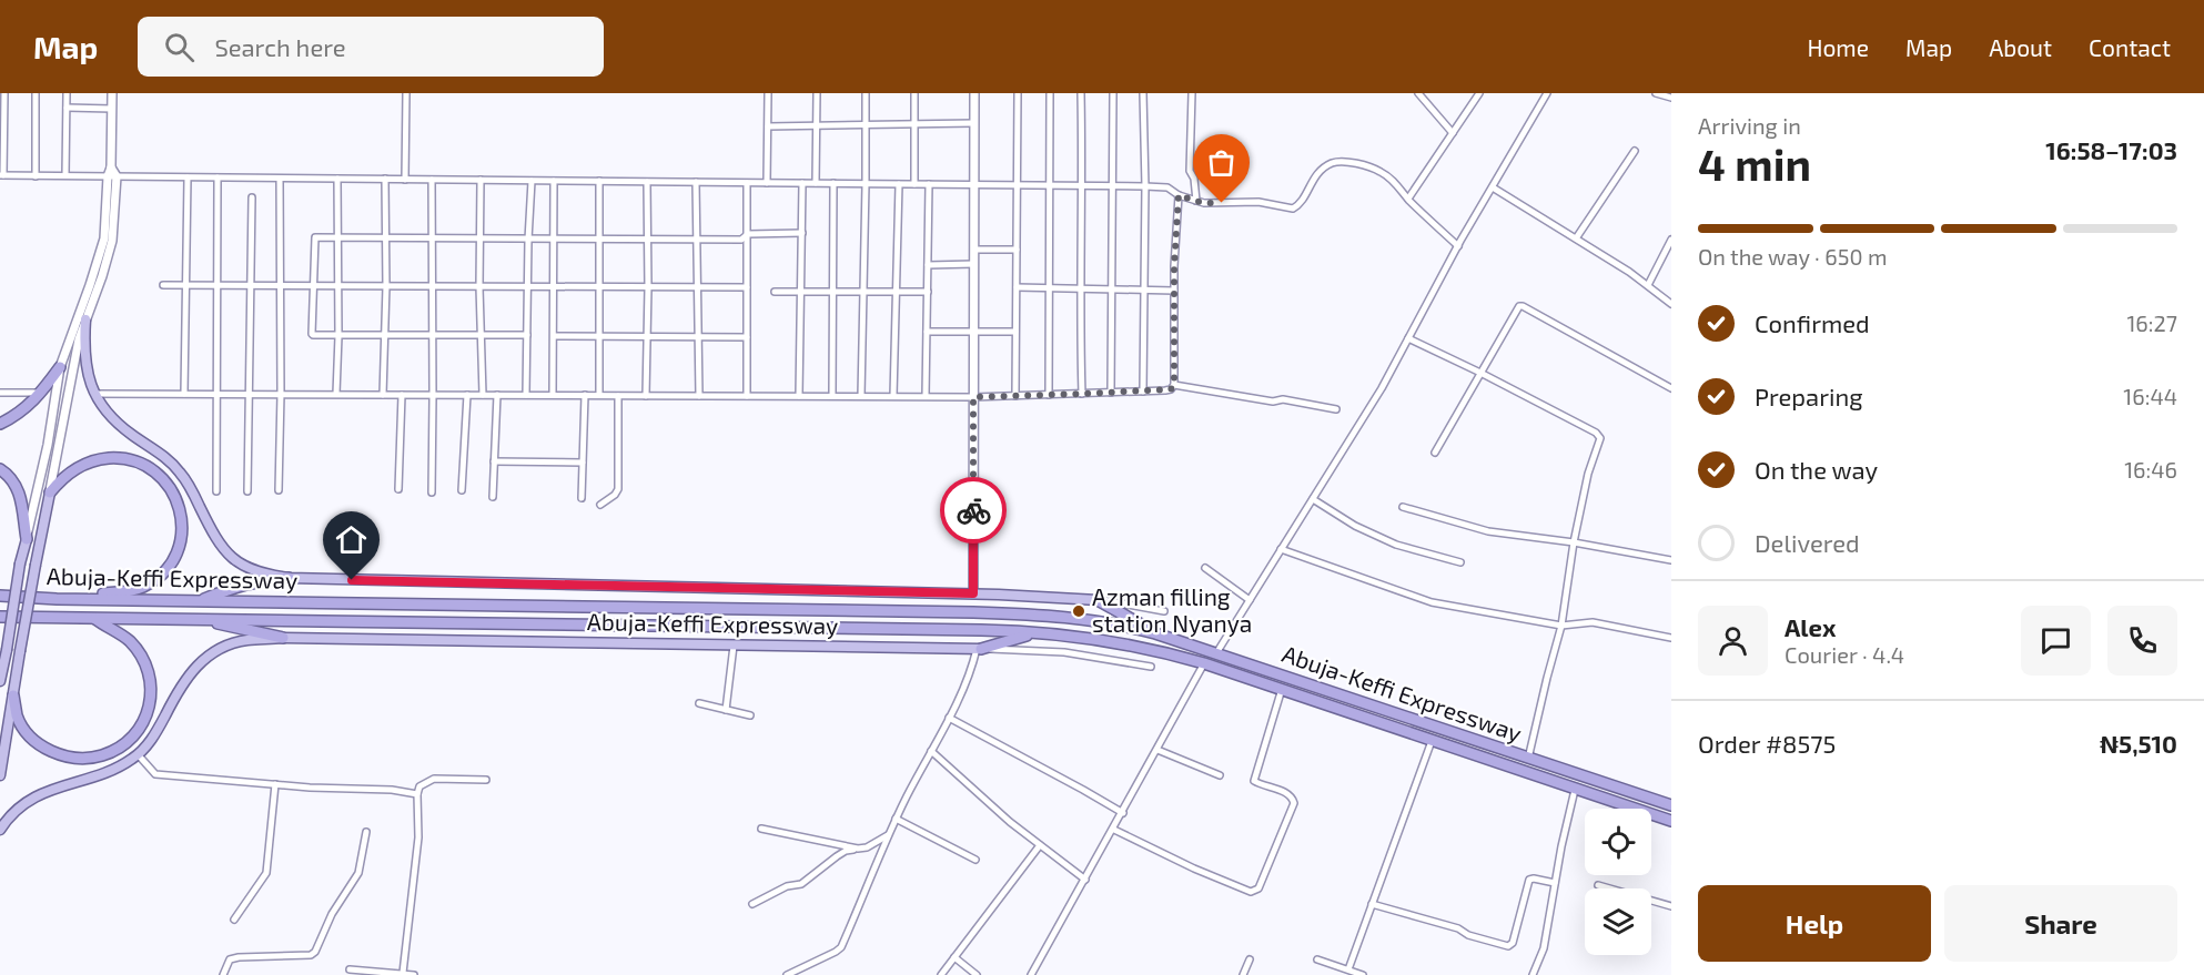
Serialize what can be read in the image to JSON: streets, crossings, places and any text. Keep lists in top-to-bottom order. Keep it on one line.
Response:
{"streets":{"highway":["Abuja-Keffi Expressway"]},"places":["Azman filling station Nyanya"],"page":{"header":"Map","search":"Search here","nav":["Home","Map","About","Contact"],"heading":["4 min","Arriving in","16:58–17:03"],"panel":["Alex","Courier · 4.4","Order #8575","₦5,510"],"bar":"On the way · 650 m","list":[["Confirmed","16:27"],["Preparing","16:44"],["On the way","16:46"],"Delivered"],"buttons":["Help","Share"]}}
